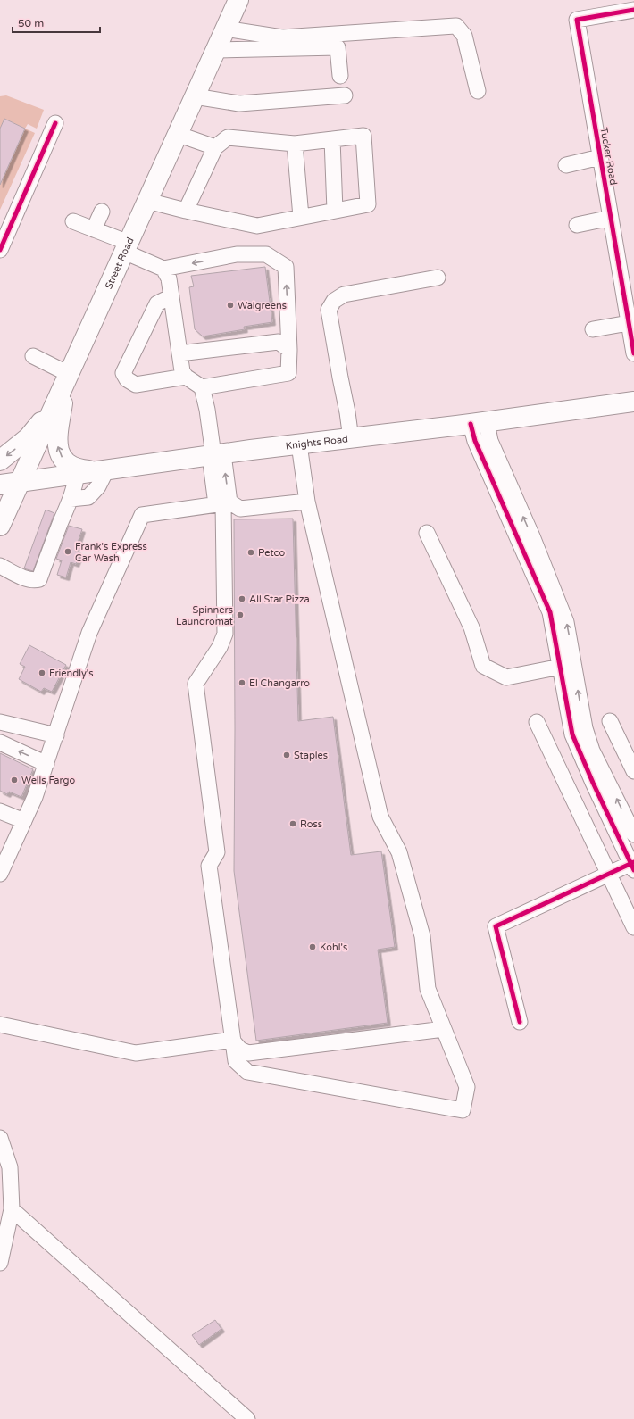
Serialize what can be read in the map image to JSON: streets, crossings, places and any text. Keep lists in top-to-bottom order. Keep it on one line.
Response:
{"streets":{"main road":["Street Road","Knights Road"],"street":["Tucker Road"]},"crossings":[["Street Road","Knights Road"]],"places":["Walgreens","Frank's Express Car Wash","Petco","All Star Pizza","Spinners Laundromat","Friendly's","El Changarro","Staples","Wells Fargo","Ross","Kohl's"],"scale_bar":"50 m"}
